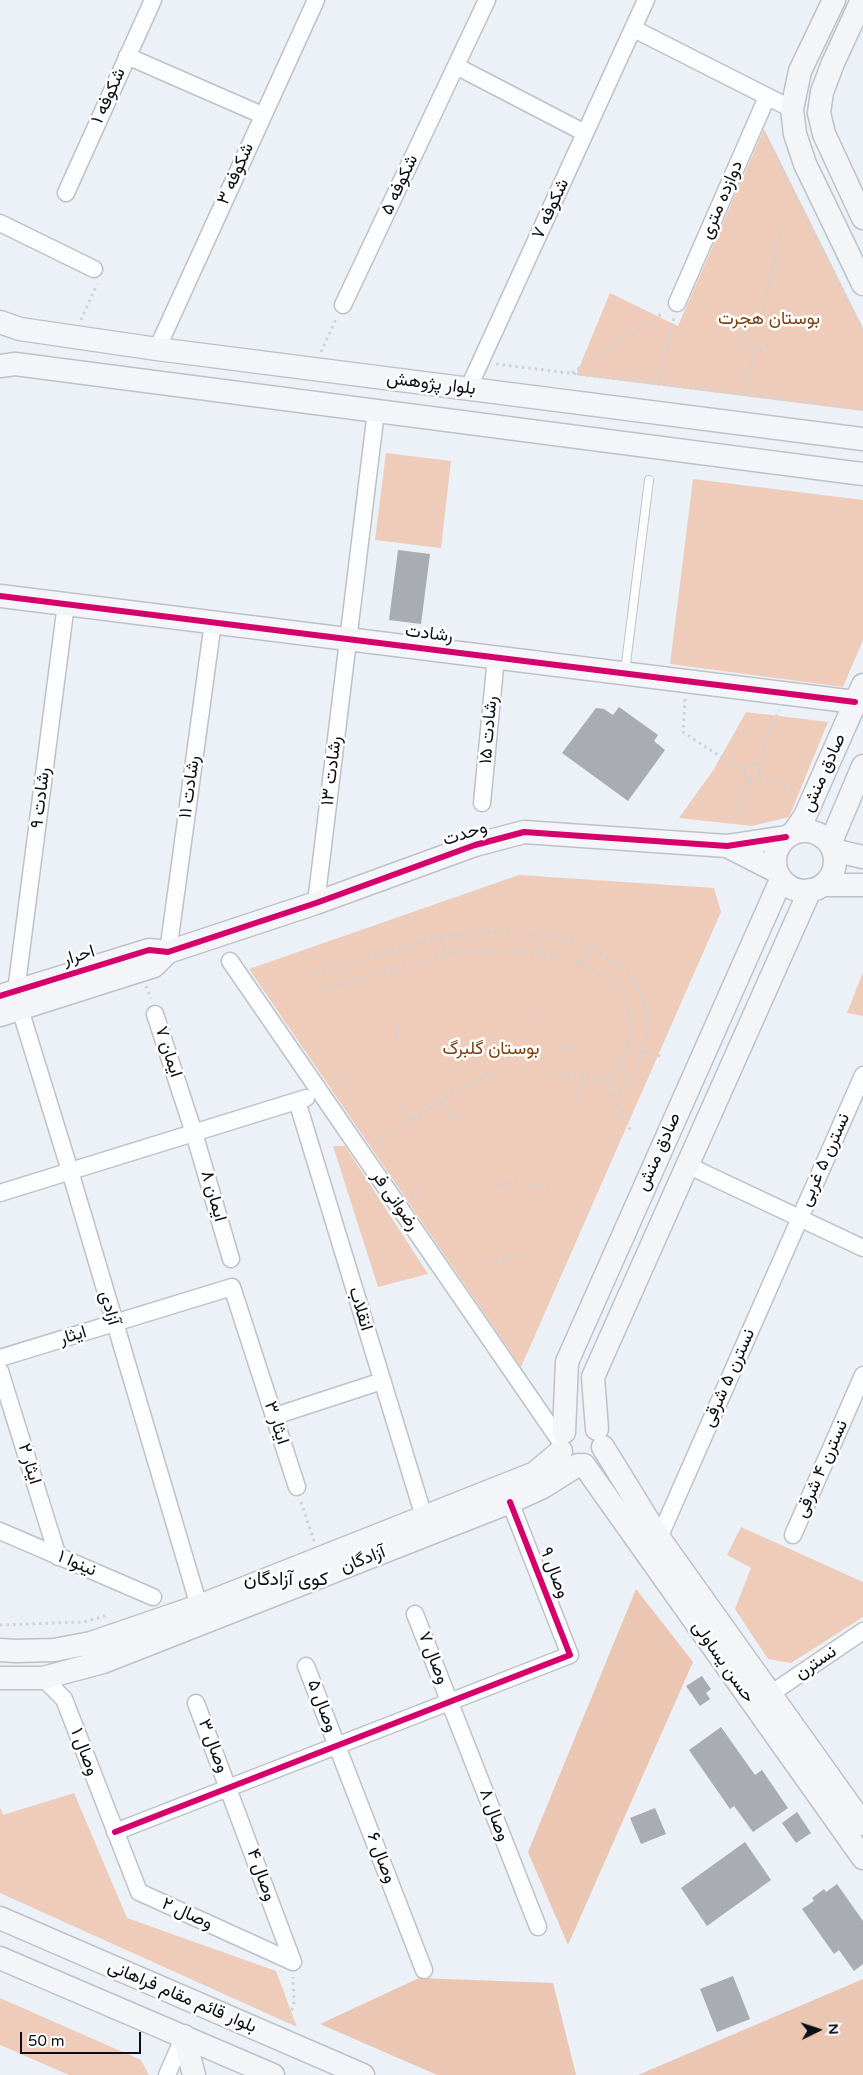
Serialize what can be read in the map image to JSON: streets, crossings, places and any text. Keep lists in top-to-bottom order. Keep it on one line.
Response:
{"streets":{"street":["شکوفه ۱","شکوفه ۳","شکوفه ۵","دوازده متری","شکوفه ۷","بلوار پژوهش","رشادت","رشادت ۱۵","رشادت ۱۳","صادق منش","رشادت ۱۱","رشادت ۹","وحدت","احرار","ایمان ۷","نسترن ۵ غربی","ایمان ۸","رضوانی فر","آزادی","انقلاب","ایثار","نسترن ۵ شرقی","ایثار ۳","ایثار ۲","نسترن ۴ شرقی","آزادگان","نینوا ۱","وصال ۹","وصال ۷","حسن یساولی","نسترن","وصال ۵","وصال ۳","وصال ۱","وصال ۸","وصال ۶","وصال ۴","وصال ۲","بلوار قائم مقام فراهانی"]},"crossings":[["شکوفه ۳","بلوار پژوهش"],["شکوفه ۷","بلوار پژوهش"],["بلوار پژوهش","رشادت ۱۳"],["رشادت","رشادت ۱۵"],["رشادت","رشادت ۱۳"],["رشادت","صادق منش"],["رشادت","رشادت ۱۱"],["رشادت","رشادت ۹"],["رشادت ۱۳","وحدت"],["صادق منش","وحدت"],["صادق منش","رضوانی فر"],["صادق منش","آزادگان"],["صادق منش","حسن یساولی"],["رشادت ۱۱","وحدت"],["رشادت ۱۱","احرار"],["رشادت ۹","احرار"],["رشادت ۹","آزادی"],["وحدت","احرار"],["احرار","ایمان ۷"],["احرار","آزادی"],["ایمان ۷","ایمان ۸"],["نسترن ۵ غربی","نسترن ۵ شرقی"],["رضوانی فر","آزادگان"],["رضوانی فر","حسن یساولی"],["آزادی","ایثار"],["آزادی","آزادگان"],["انقلاب","آزادگان"],["ایثار","ایثار ۳"],["نسترن ۵ شرقی","حسن یساولی"],["ایثار ۲","نینوا ۱"],["آزادگان","وصال ۹"],["آزادگان","حسن یساولی"],["آزادگان","وصال ۱"],["وصال ۹","وصال ۷"],["وصال ۹","وصال ۸"],["وصال ۷","وصال ۸"],["حسن یساولی","نسترن"],["وصال ۵","وصال ۶"],["وصال ۳","وصال ۴"],["وصال ۱","وصال ۲"],["وصال ۴","وصال ۲"]],"districts":["کوی آزادگان"],"parks":["بوستان هجرت","بوستان گلبرگ"],"scale_bar":"50 m","north":"right"}
